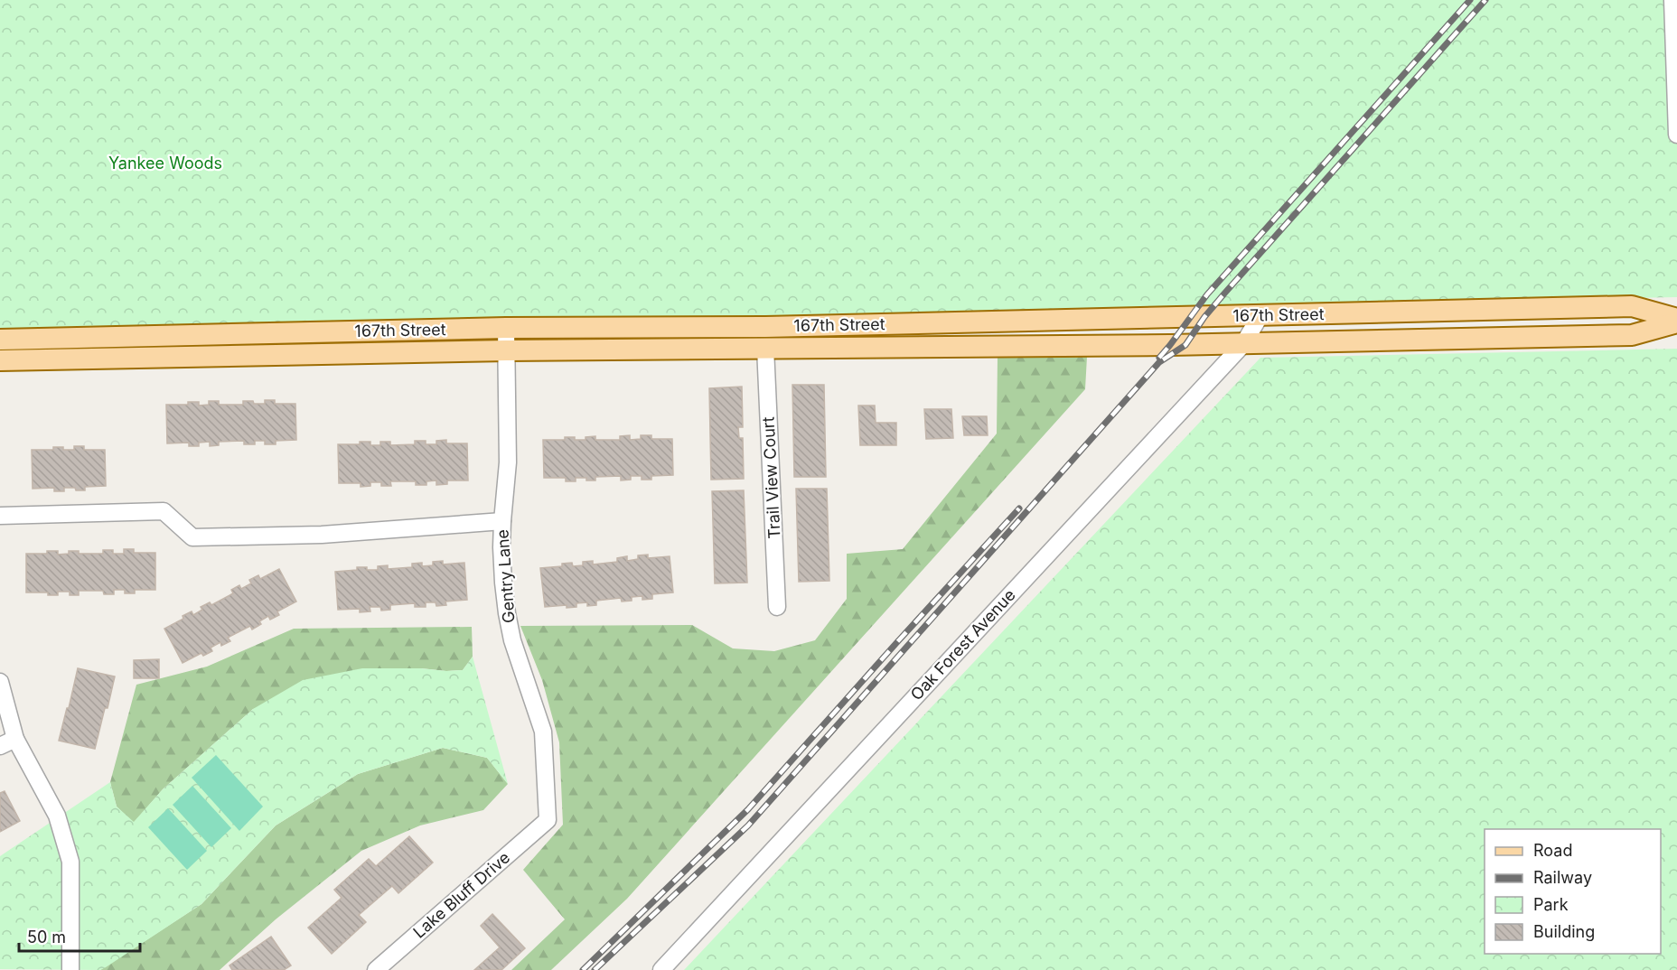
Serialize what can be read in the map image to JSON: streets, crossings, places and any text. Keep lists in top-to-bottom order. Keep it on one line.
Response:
{"streets":{"main road":["167th Street"],"street":["Trail View Court","Gentry Lane","Oak Forest Avenue","Lake Bluff Drive"]},"crossings":[["167th Street","Trail View Court"],["167th Street","Gentry Lane"],["167th Street","Oak Forest Avenue"],["Gentry Lane","Lake Bluff Drive"]],"parks":["Yankee Woods"],"legend":["Road","Railway","Park","Building"],"scale_bar":"50 m"}
